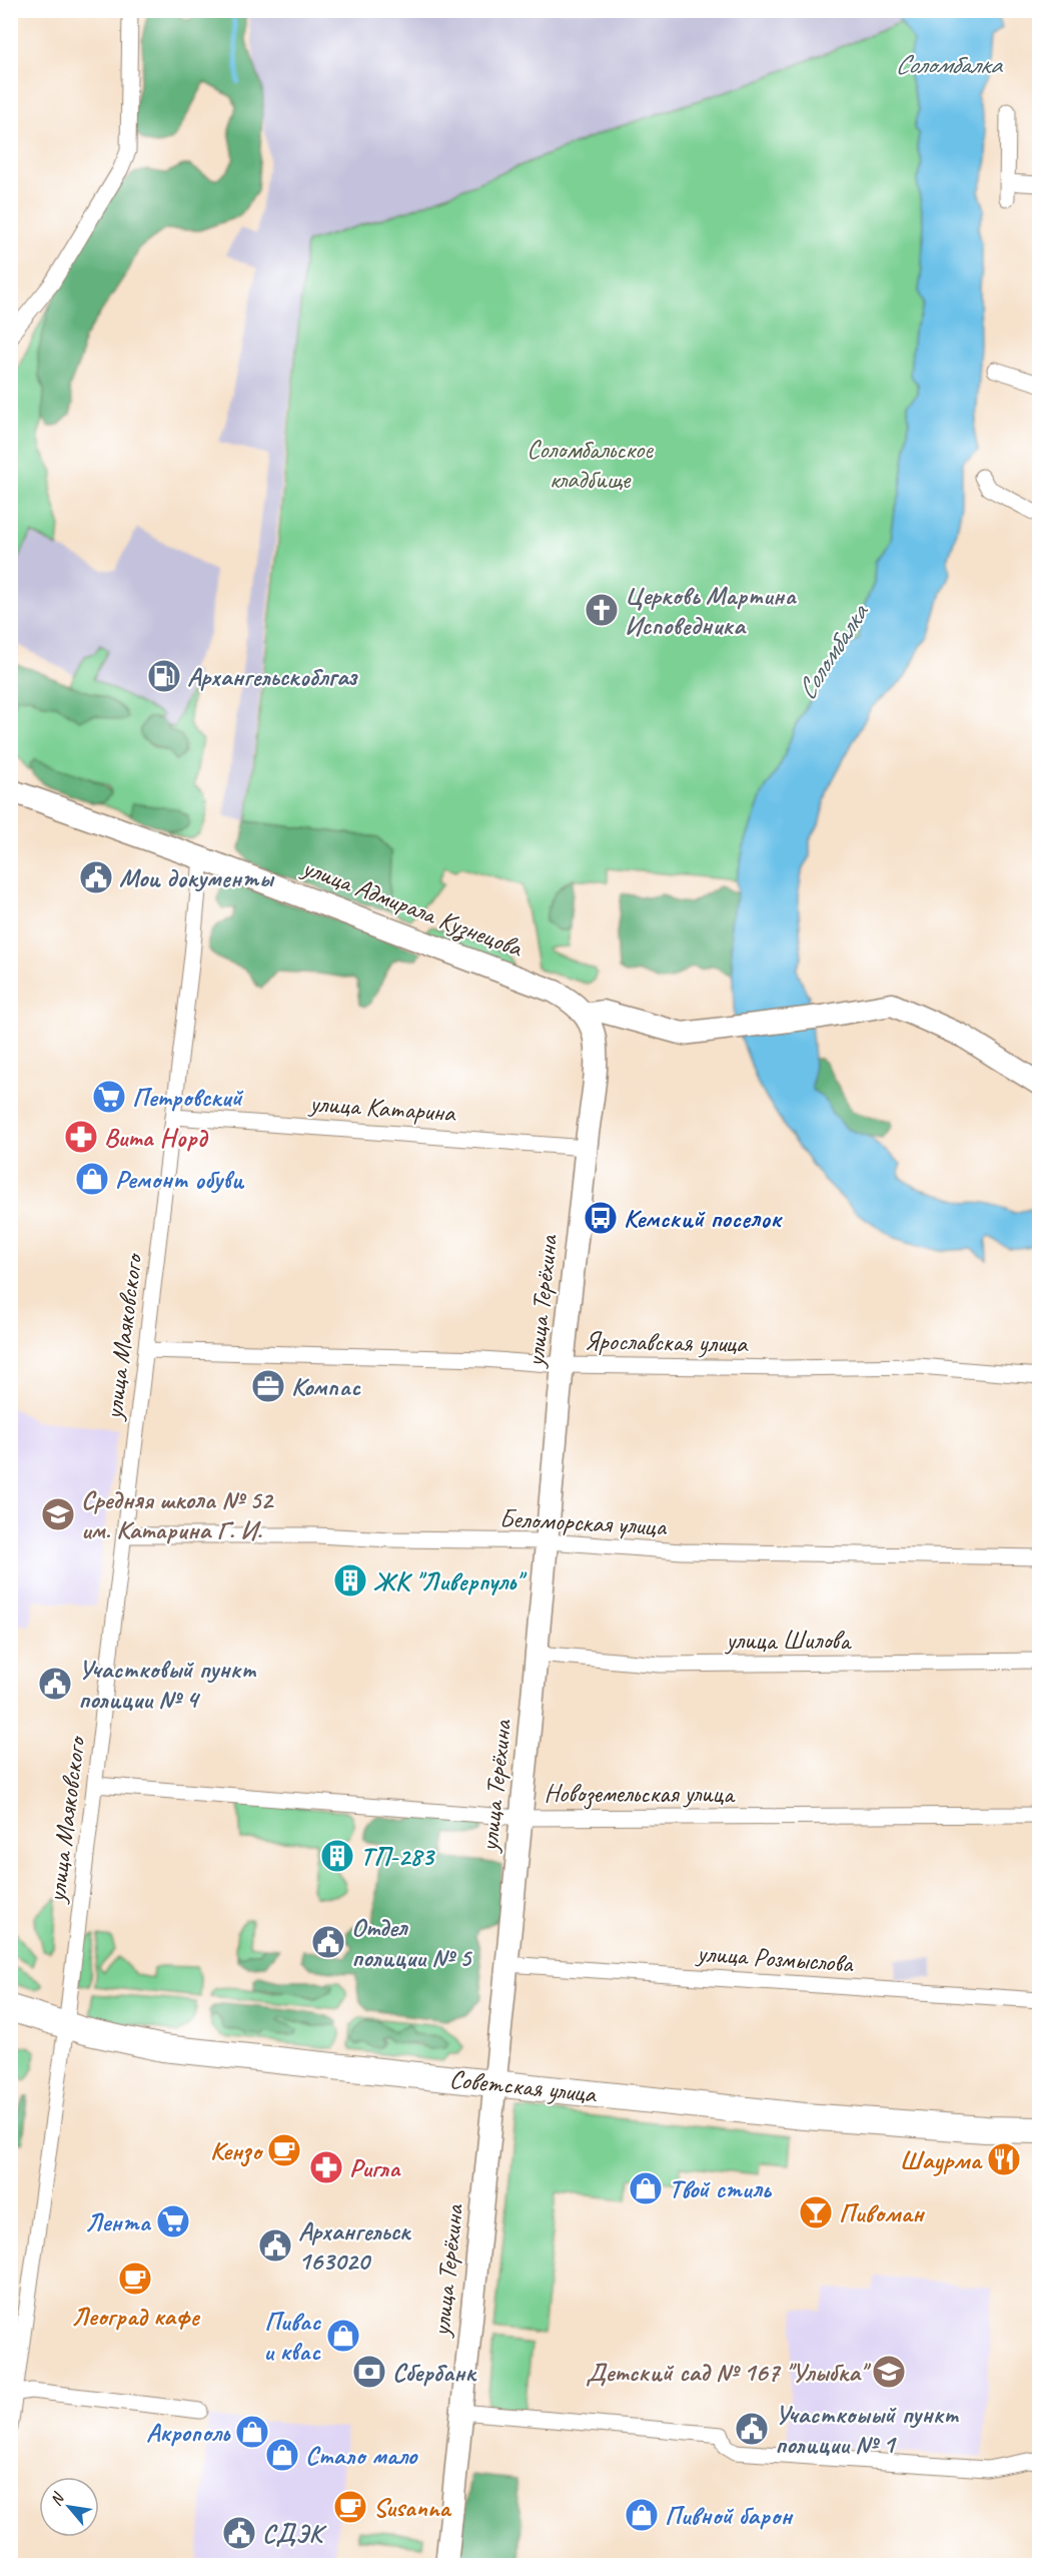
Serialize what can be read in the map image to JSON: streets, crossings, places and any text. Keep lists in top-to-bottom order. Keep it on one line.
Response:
{"streets":{"main road":["улица Адмирала Кузнецова","улица Терёхина","Советская улица"],"street":["улица Катарина","улица Маяковского","Ярославская улица","Беломорская улица","улица Шилова","Новоземельская улица","улица Розмыслова"]},"crossings":[["улица Адмирала Кузнецова","улица Терёхина"],["улица Адмирала Кузнецова","улица Маяковского"],["улица Катарина","улица Терёхина"],["улица Катарина","улица Маяковского"],["улица Терёхина","Ярославская улица"],["улица Терёхина","Беломорская улица"],["улица Терёхина","улица Шилова"],["улица Терёхина","Новоземельская улица"],["улица Терёхина","улица Розмыслова"],["улица Терёхина","Советская улица"],["улица Маяковского","Ярославская улица"],["улица Маяковского","Беломорская улица"],["улица Маяковского","Новоземельская улица"],["улица Маяковского","Советская улица"]],"water":["Соломбалка"],"parks":["Соломбальское кладбище"],"places":{"church":["Церковь Мартина Исповедника"],"fuel station":["Архангельскоблгаз"],"public building":["Мои документы","Участковый пункт полиции № 4","Отдел полиции № 5","Архангельск 163020","Участкоыый пункт полиции № 1","СДЭК"],"supermarket":["Петровский","Лента"],"pharmacy":["Вита Норд","Ригла"],"shop":["Ремонт обуви","Твой стиль","Пивас и квас","Акрополь","Стало мало","Пивной барон"],"bus stop":["Кемский поселок"],"office":["Компас"],"school or university":["Средняя школа № 52 им. Катарина Г. И.","Детский сад № 167 \"Улыбка\""],"building":["ЖК \"Ливерпуль\"","ТП-283"],"cafe":["Кензо","Леоград кафе","Susanna"],"restaurant":["Шаурма"],"bar":["Пивоман"],"bank":["Сбербанк"]},"north":"top left"}
